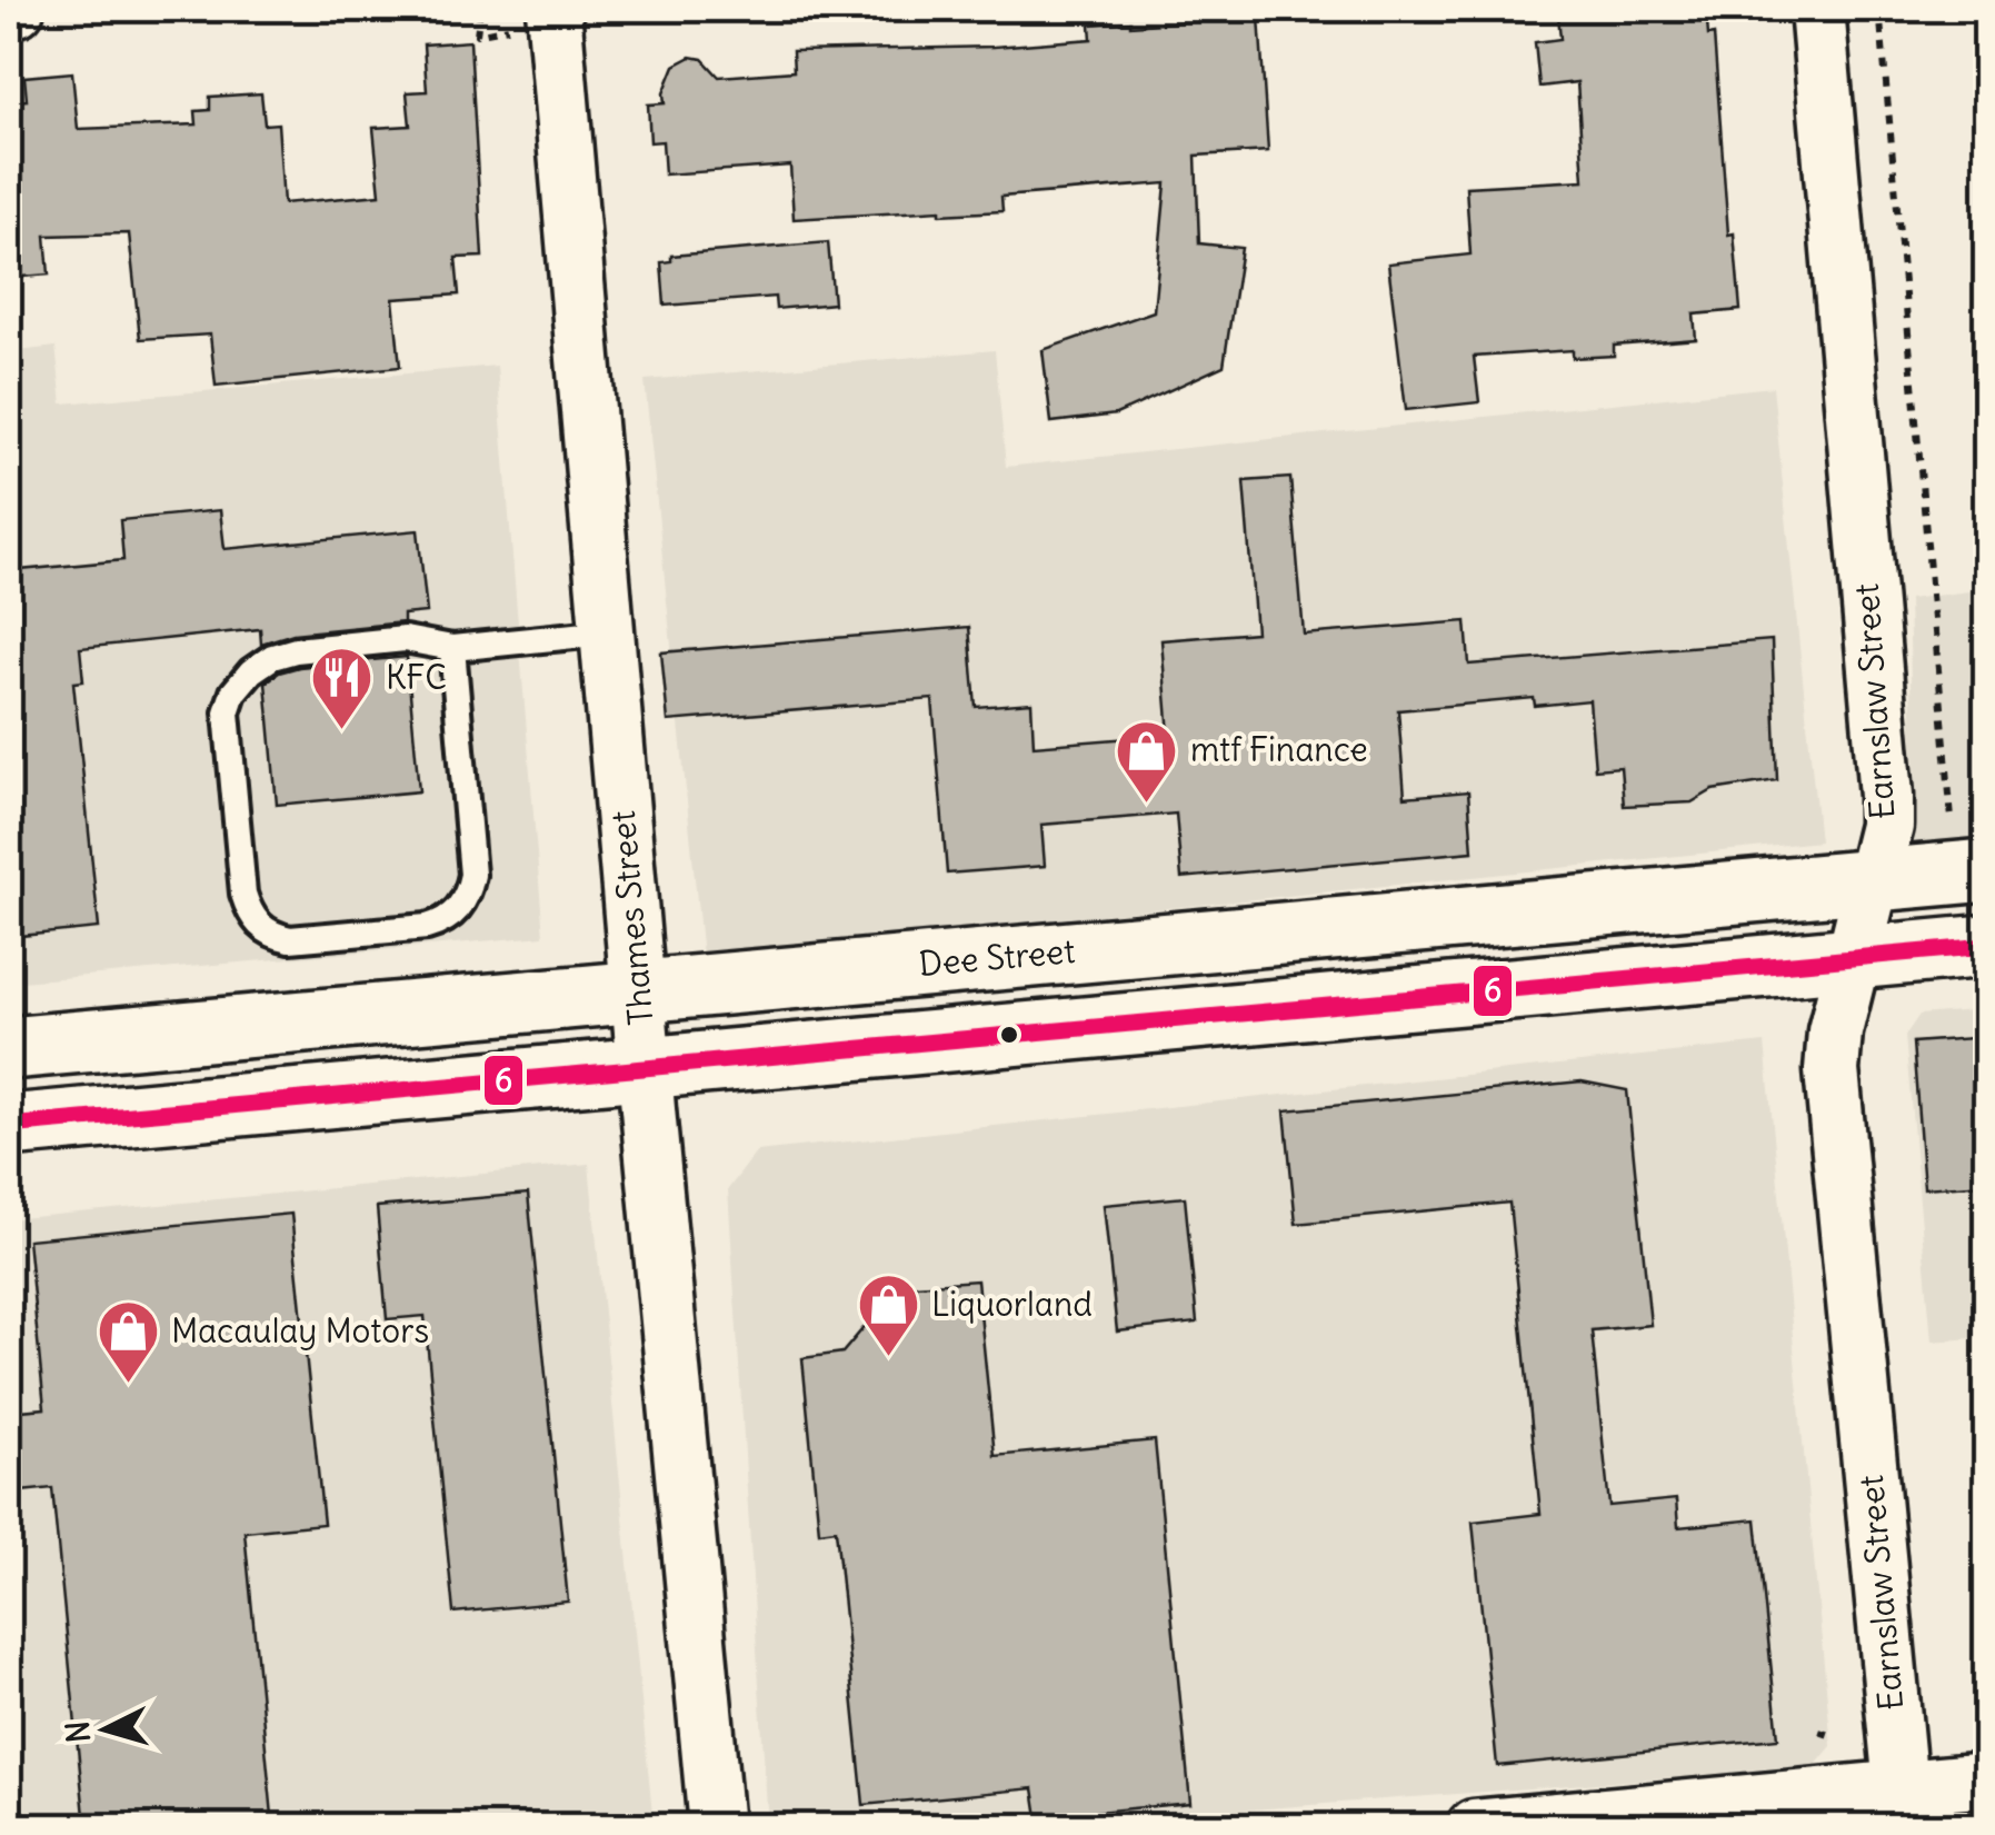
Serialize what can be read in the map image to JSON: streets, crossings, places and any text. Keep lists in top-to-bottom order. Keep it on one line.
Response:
{"streets":{"main road":["Dee Street"],"street":["Earnslaw Street","Thames Street"]},"crossings":[["Earnslaw Street","Dee Street"],["Thames Street","Dee Street"]],"places":{"restaurant":["KFC"],"shop":["mtf Finance","Liquorland","Macaulay Motors"]},"lines":["transit line 6"],"north":"left"}
